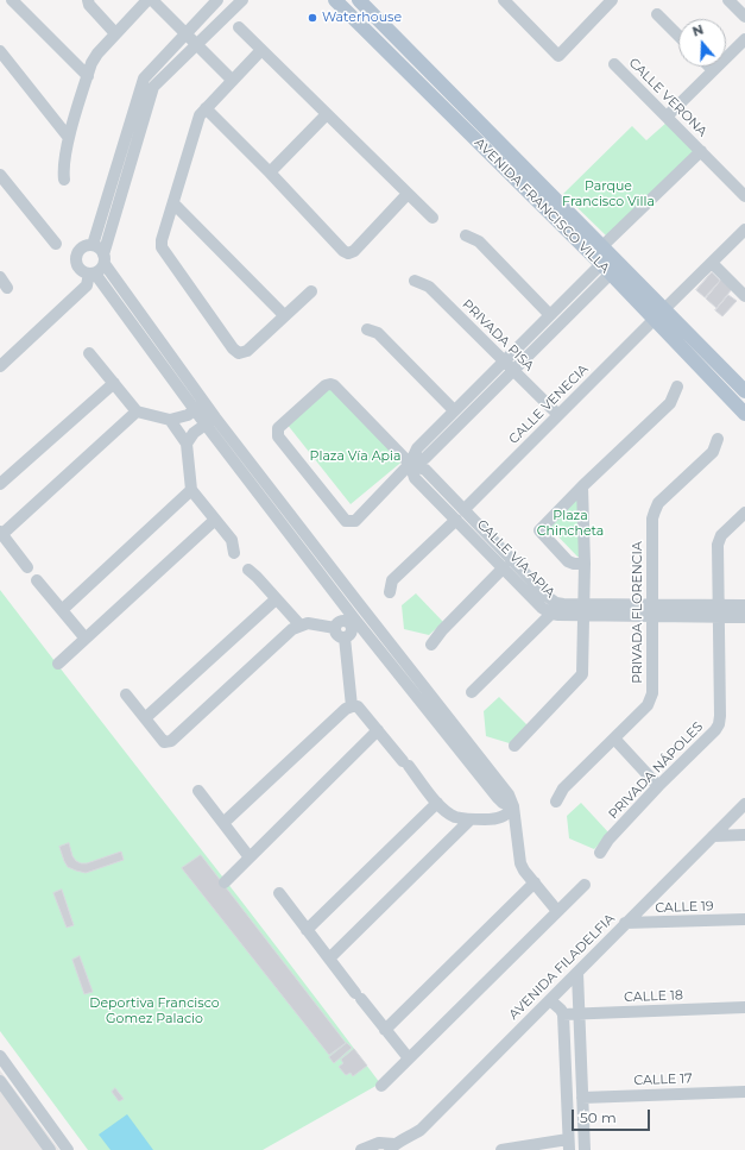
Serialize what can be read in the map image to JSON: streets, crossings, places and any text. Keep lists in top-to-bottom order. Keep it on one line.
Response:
{"streets":{"main road":["AVENIDA FRANCISCO VILLA"],"street":["CALLE VERONA","PRIVADA PISA","CALLE VENECIA","CALLE VÍA APIA","PRIVADA FLORENCIA","PRIVADA NÁPOLES","CALLE 19","AVENIDA FILADELFIA","CALLE 18","CALLE 17"]},"crossings":[["CALLE VERONA","AVENIDA FRANCISCO VILLA"],["AVENIDA FRANCISCO VILLA","CALLE VENECIA"],["PRIVADA PISA","CALLE VENECIA"],["CALLE VENECIA","CALLE VÍA APIA"],["CALLE VÍA APIA","PRIVADA FLORENCIA"],["CALLE VÍA APIA","PRIVADA NÁPOLES"],["CALLE 19","AVENIDA FILADELFIA"]],"parks":["Parque Francisco Villa","Plaza Vía Apia","Plaza Chincheta","Deportiva Francisco Gomez Palacio"],"places":["Waterhouse"],"scale_bar":"50 m","north":"top"}
